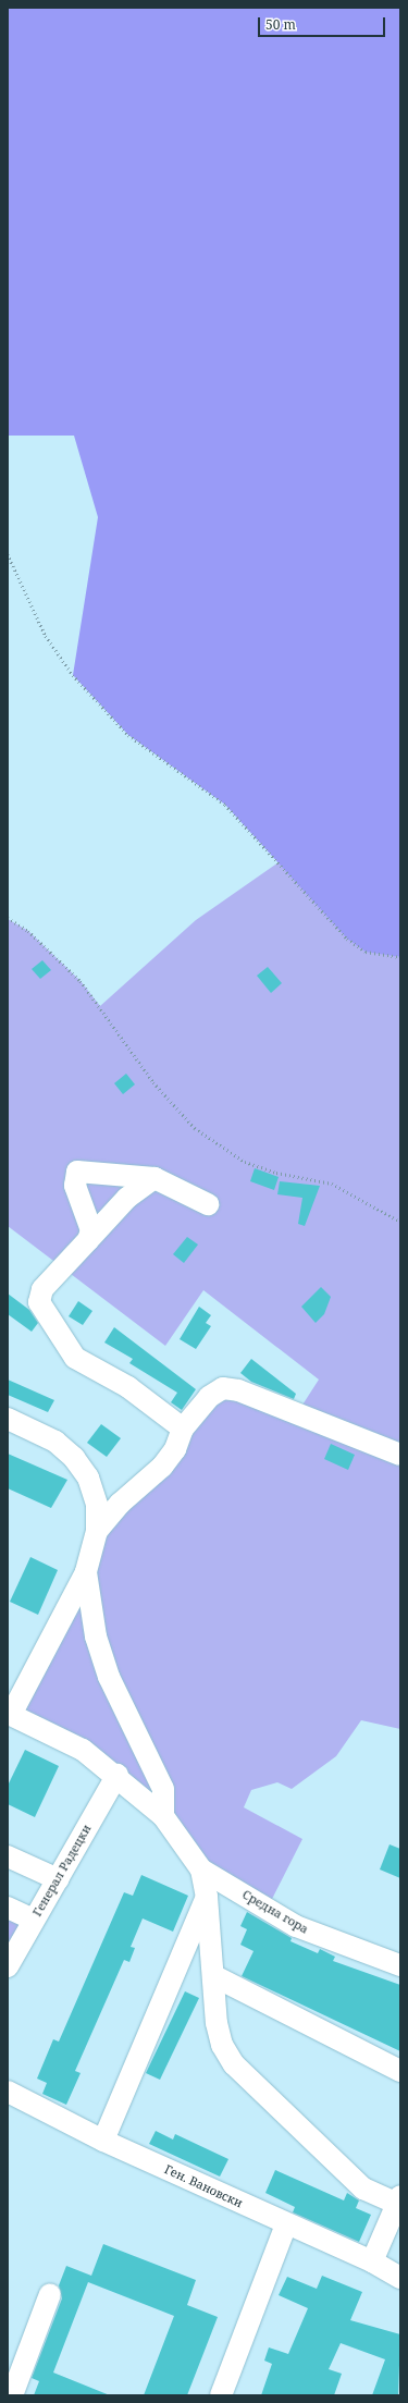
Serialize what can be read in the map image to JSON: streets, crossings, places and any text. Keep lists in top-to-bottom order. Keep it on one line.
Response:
{"streets":{"street":["Генерал Радецки","Средна гора","Ген. Вановски"]},"scale_bar":"50 m"}
